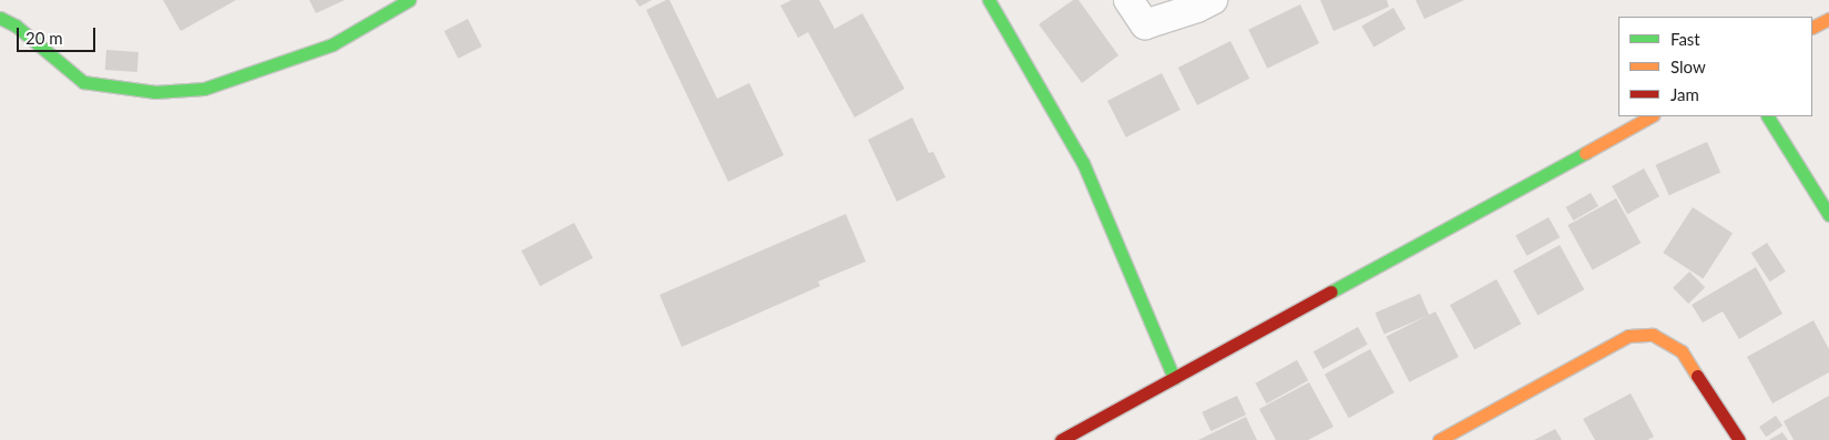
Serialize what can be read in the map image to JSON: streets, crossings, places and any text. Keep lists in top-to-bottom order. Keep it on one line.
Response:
{"legend":["Fast","Slow","Jam"],"scale_bar":"20 m"}
